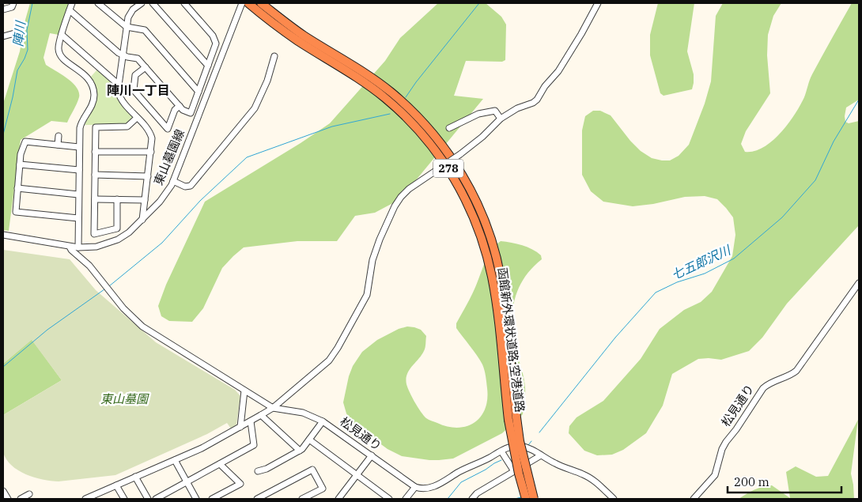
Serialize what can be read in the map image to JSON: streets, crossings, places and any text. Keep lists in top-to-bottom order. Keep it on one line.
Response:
{"streets":{"highway":["278","函館新外環状道路;空港道路"],"street":["東山墓園線","松見通り"]},"crossings":[["東山墓園線","函館新外環状道路;空港道路"]],"districts":["陣川一丁目"],"water":["陣川","七五郎沢川"],"parks":["東山墓園"],"scale_bar":"200 m"}
